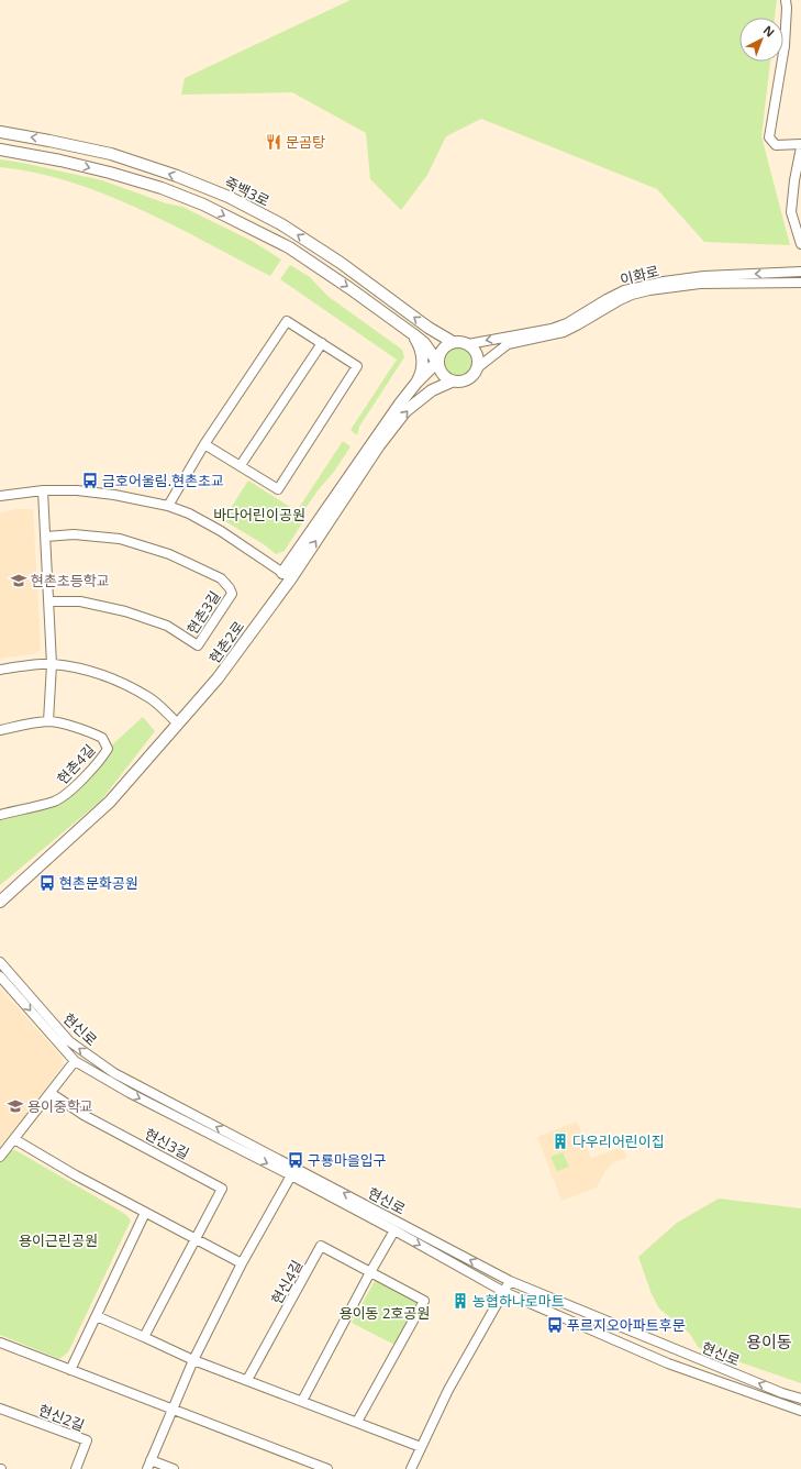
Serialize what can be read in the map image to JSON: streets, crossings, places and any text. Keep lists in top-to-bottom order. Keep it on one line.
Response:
{"streets":{"main road":["죽백3로","현촌2로"],"street":["이화로","현촌3길","현촌4길","현신로","현신3길","현신4길","현신2길"]},"crossings":[["죽백3로","이화로"],["죽백3로","현촌2로"],["이화로","현촌2로"]],"districts":["용이동"],"parks":["바다어린이공원","용이근린공원","용이동 2호공원"],"places":{"restaurant":["문곰탕"],"bus stop":["금호어울림.현촌초교","현촌문화공원","구룡마을입구","푸르지오아파트후문"],"school or university":["현촌초등학교","용이중학교"],"building":["다우리어린이집","농협하나로마트"]},"north":"top right"}
